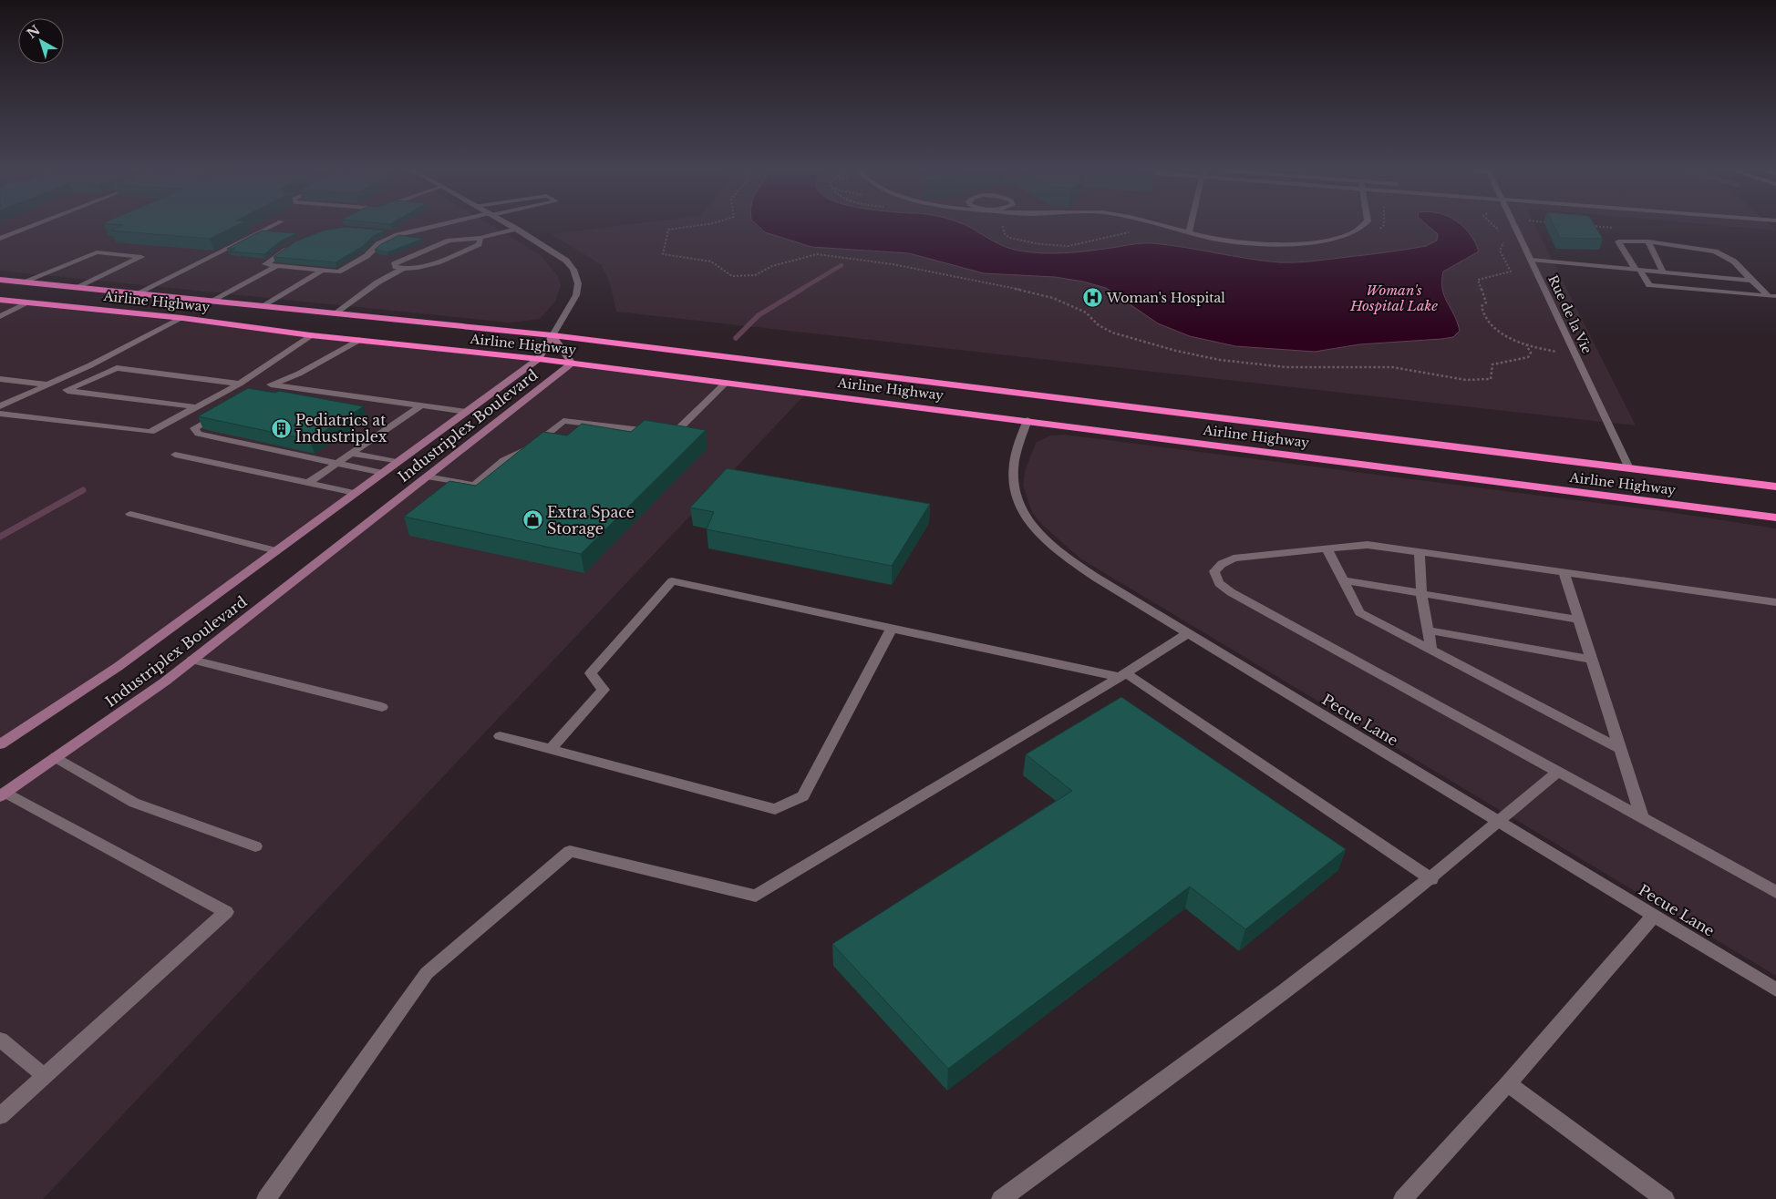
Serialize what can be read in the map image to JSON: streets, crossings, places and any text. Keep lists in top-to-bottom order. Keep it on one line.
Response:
{"streets":{"highway":["Airline Highway"],"street":["Rue de la Vie","Industriplex Boulevard","Pecue Lane"]},"crossings":[["Airline Highway","Rue de la Vie"],["Airline Highway","Industriplex Boulevard"],["Airline Highway","Pecue Lane"]],"water":["Woman's Hospital Lake"],"places":{"hospital":["Woman's Hospital"],"building":["Pediatrics at Industriplex"],"shop":["Extra Space Storage"]},"north":"top left"}
